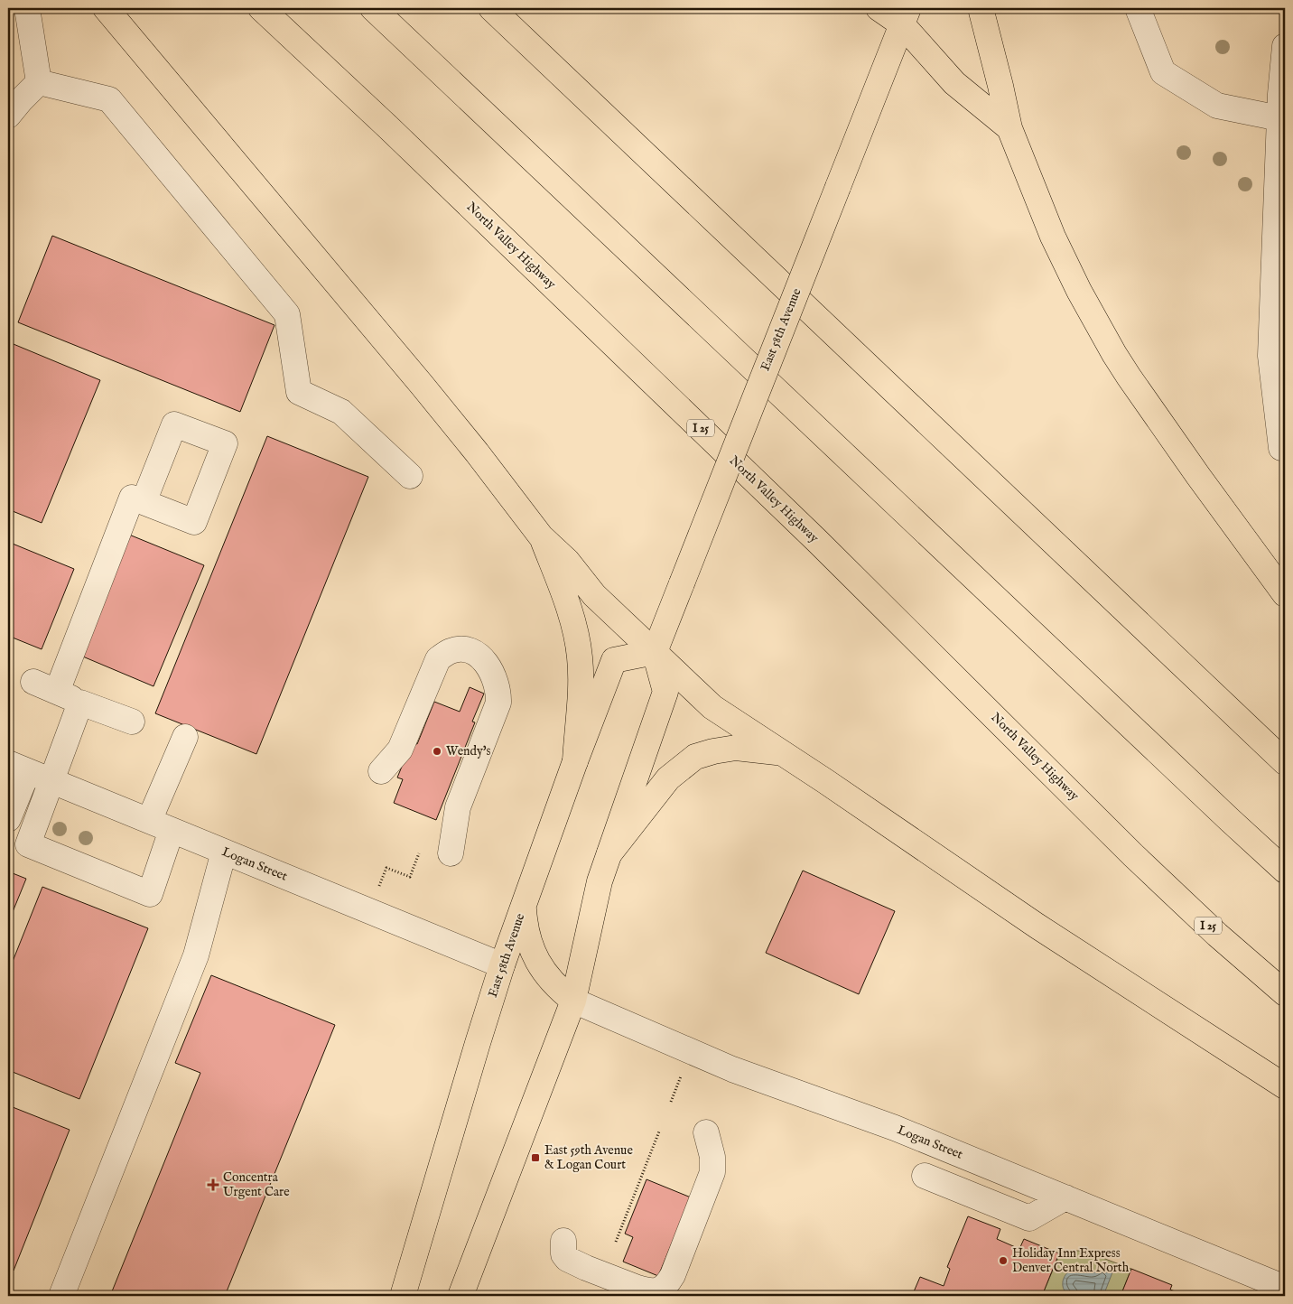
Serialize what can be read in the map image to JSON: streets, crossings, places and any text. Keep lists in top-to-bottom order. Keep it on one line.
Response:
{"streets":{"main road":["North Valley Highway","East 58th Avenue","I 25"],"street":["Logan Street"]},"crossings":[["East 58th Avenue","Logan Street"]],"places":{"other":["Wendy's","Holiday Inn Express Denver Central North"],"transit":["East 59th Avenue & Logan Court"],"health":["Concentra Urgent Care"]}}
